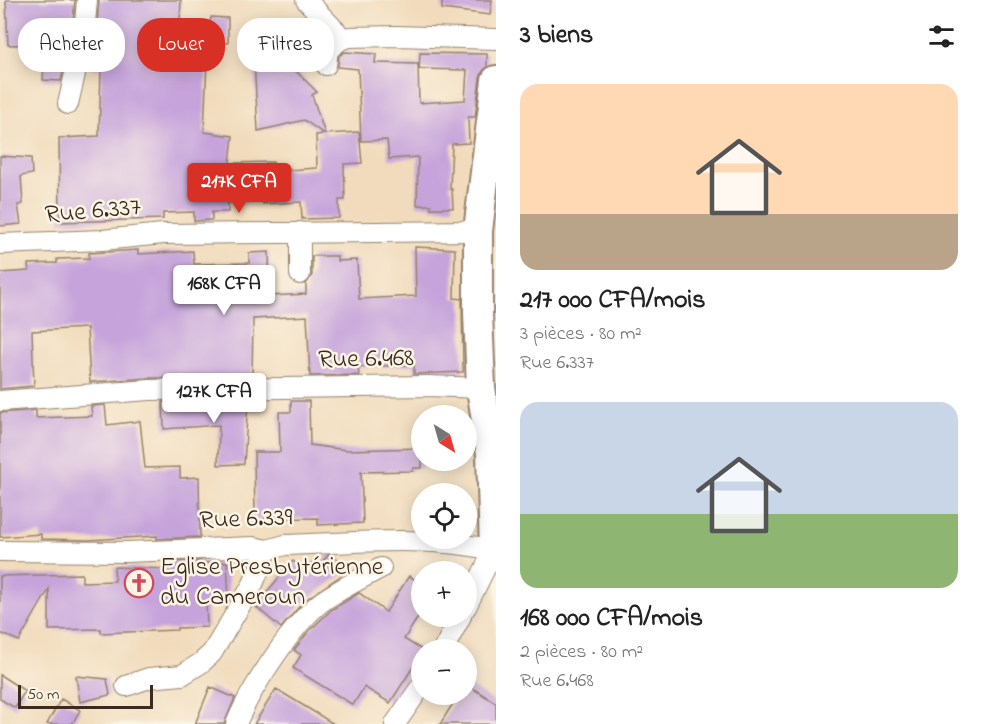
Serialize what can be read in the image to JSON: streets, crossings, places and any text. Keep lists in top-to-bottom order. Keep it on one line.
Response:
{"streets":{"street":["Rue 6.337","Rue 6.468","Rue 6.339"]},"places":{"church":["Eglise Presbytérienne du Cameroun"]},"scale_bar":"50 m","north":"bottom right","page":{"heading":"3 biens","chip":["Acheter","Louer","Filtres"],"list":[{"name":"217 000 CFA/mois","note":"3 pièces · 80 m² · Rue 6.337"},{"name":"168 000 CFA/mois","note":"2 pièces · 80 m² · Rue 6.468"}],"price":["217K CFA","168K CFA","127K CFA"],"map_buttons":["+","−"],"scale":"50 m"}}
